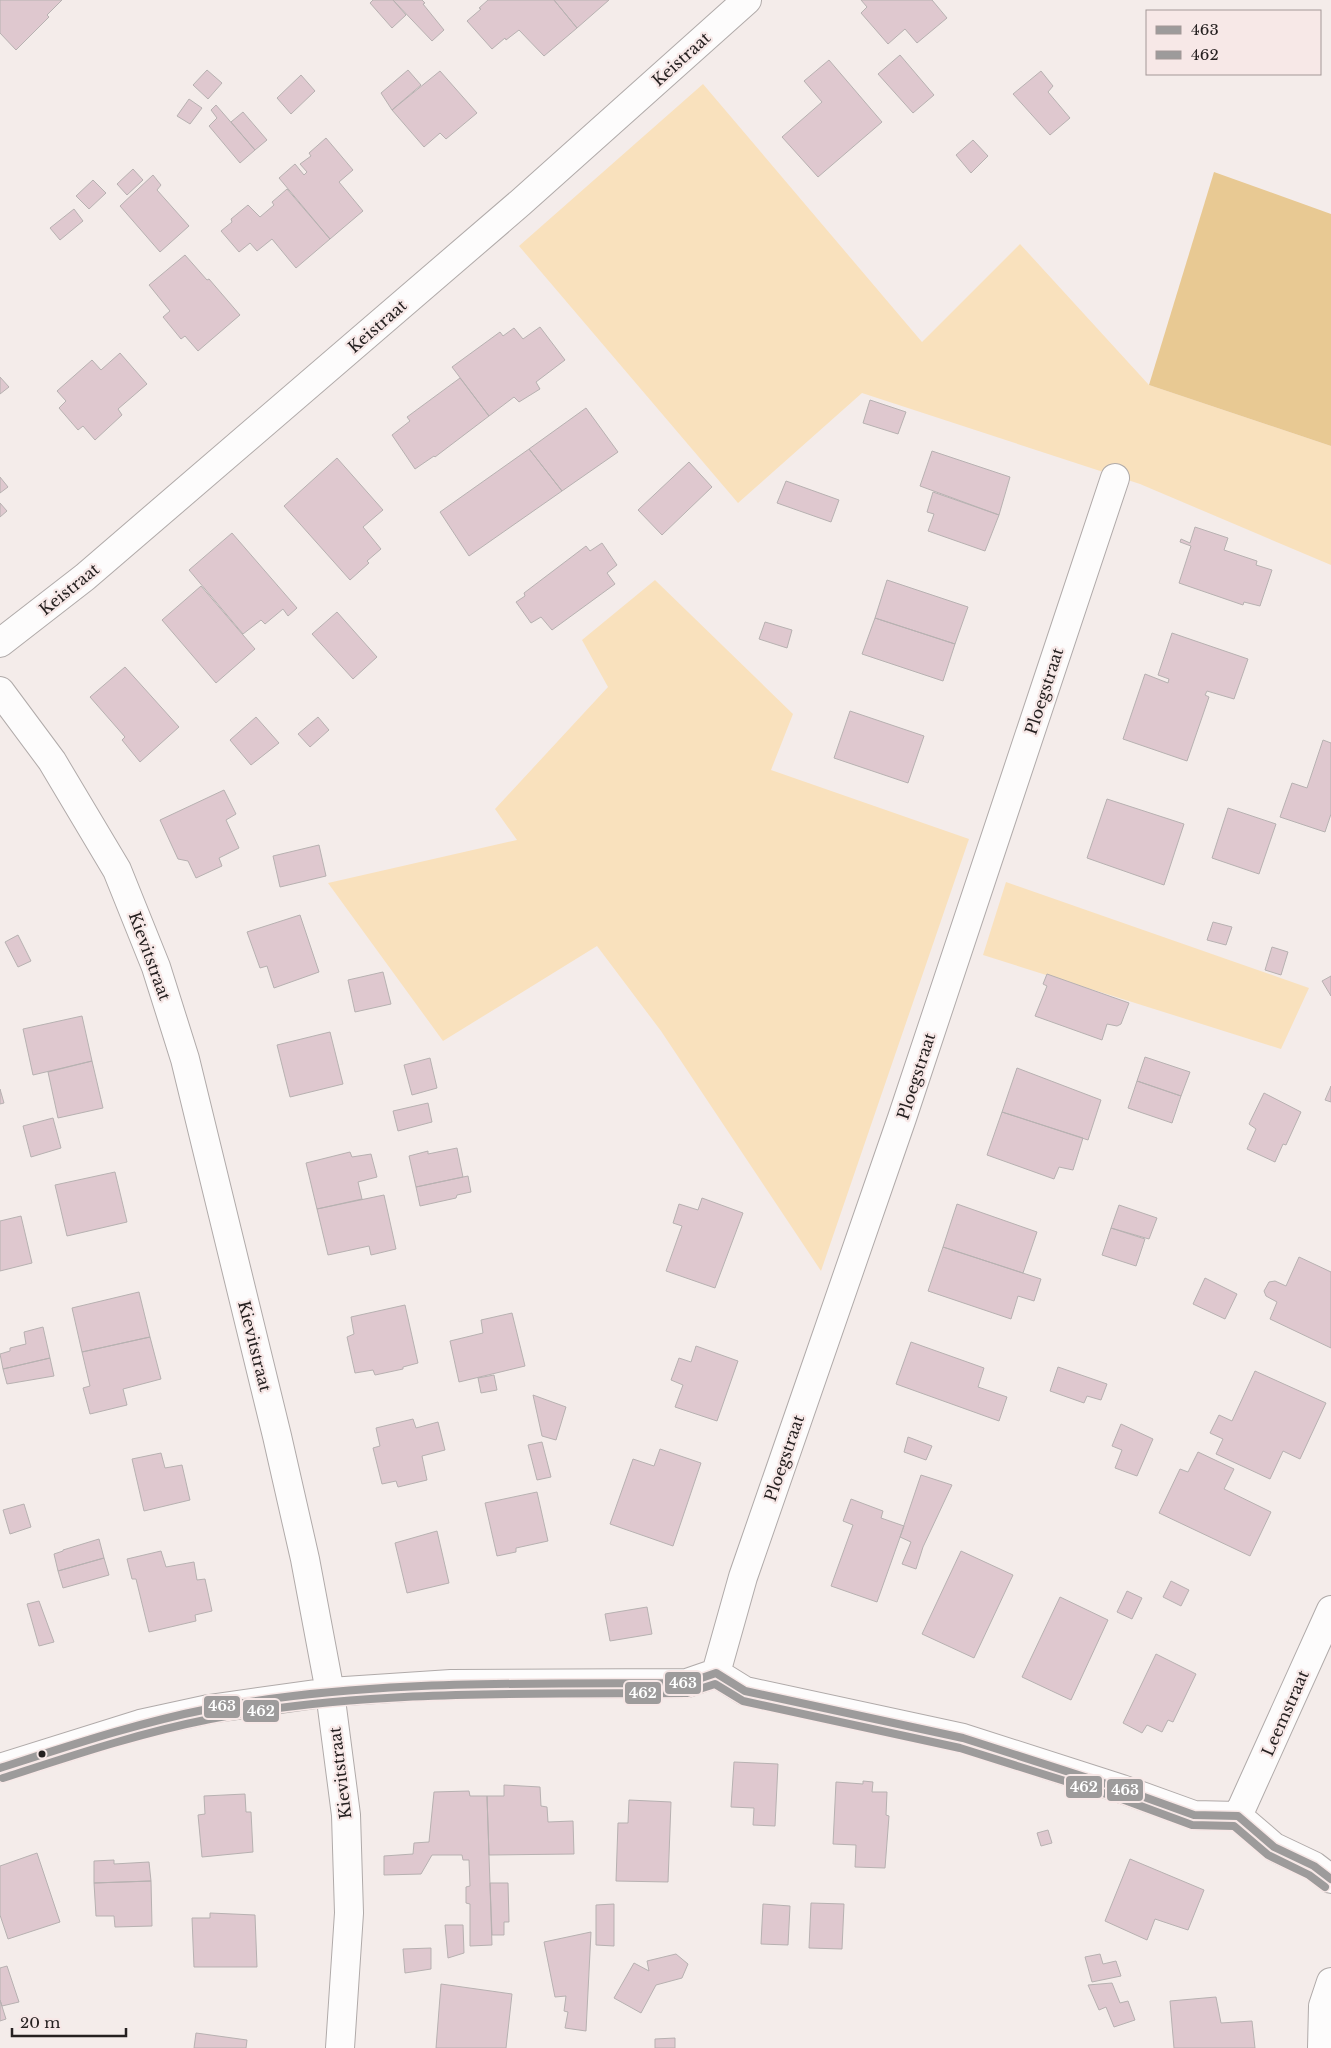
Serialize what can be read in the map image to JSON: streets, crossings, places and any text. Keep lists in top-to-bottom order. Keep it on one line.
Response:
{"streets":{"street":["Keistraat","Ploegstraat","Kievitstraat","Leemstraat"]},"lines":["transit line 463","transit line 462"],"legend":["463","462"],"scale_bar":"20 m"}
